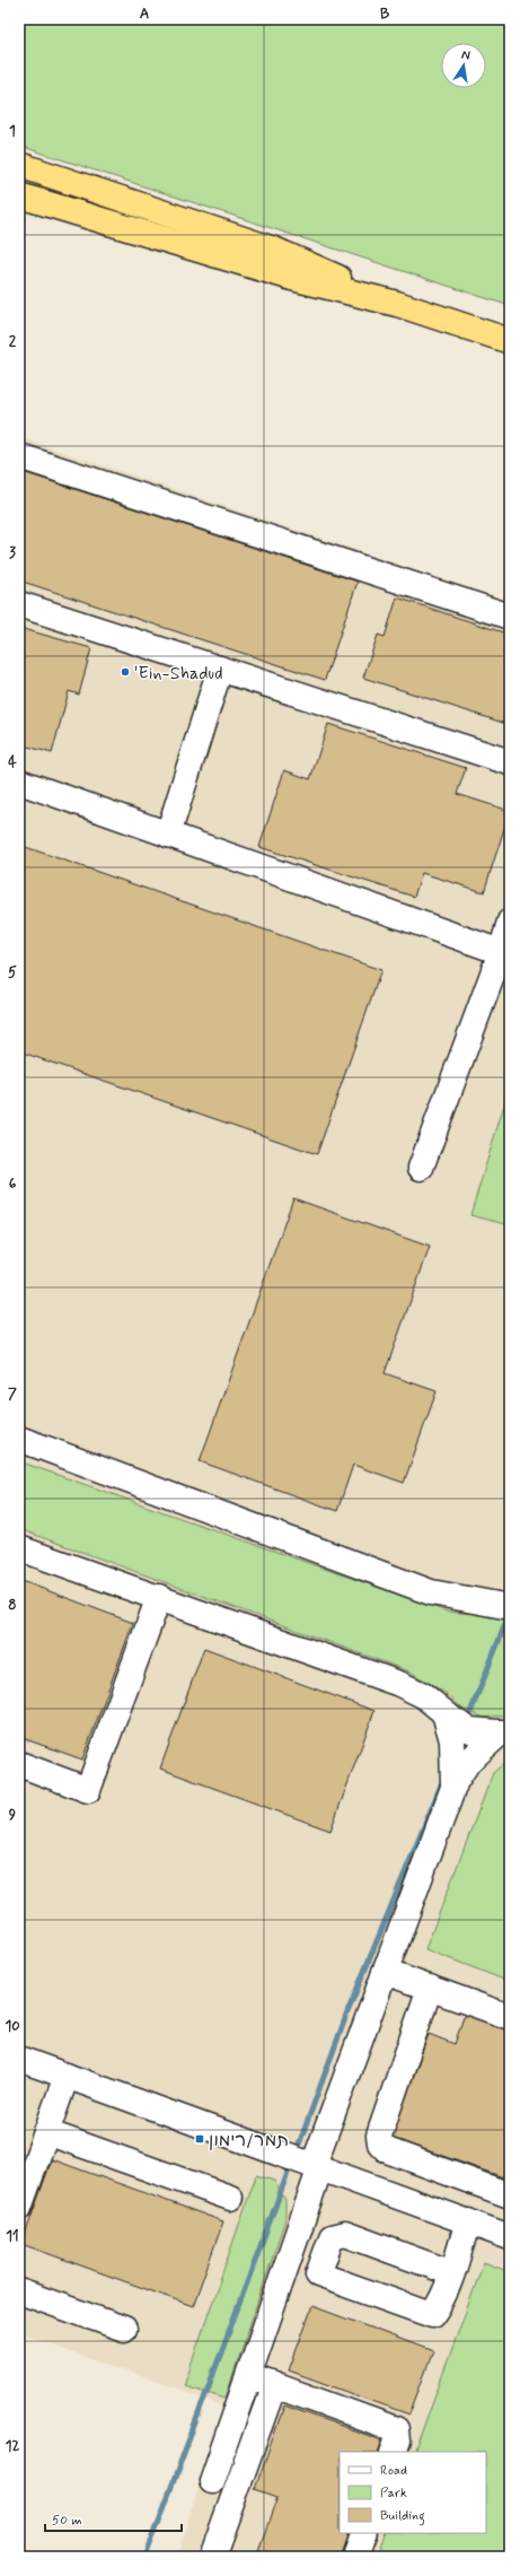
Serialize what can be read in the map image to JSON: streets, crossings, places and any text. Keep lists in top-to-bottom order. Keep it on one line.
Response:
{"places":{"other":["'Ein-Shadud"],"transit":["תמר/רימון"]},"legend":["Road","Park","Building"],"scale_bar":"50 m","north":"top","grid":{"columns":["A","B"],"rows":["1","2","3","4","5","6","7","8","9","10","11","12"]}}
